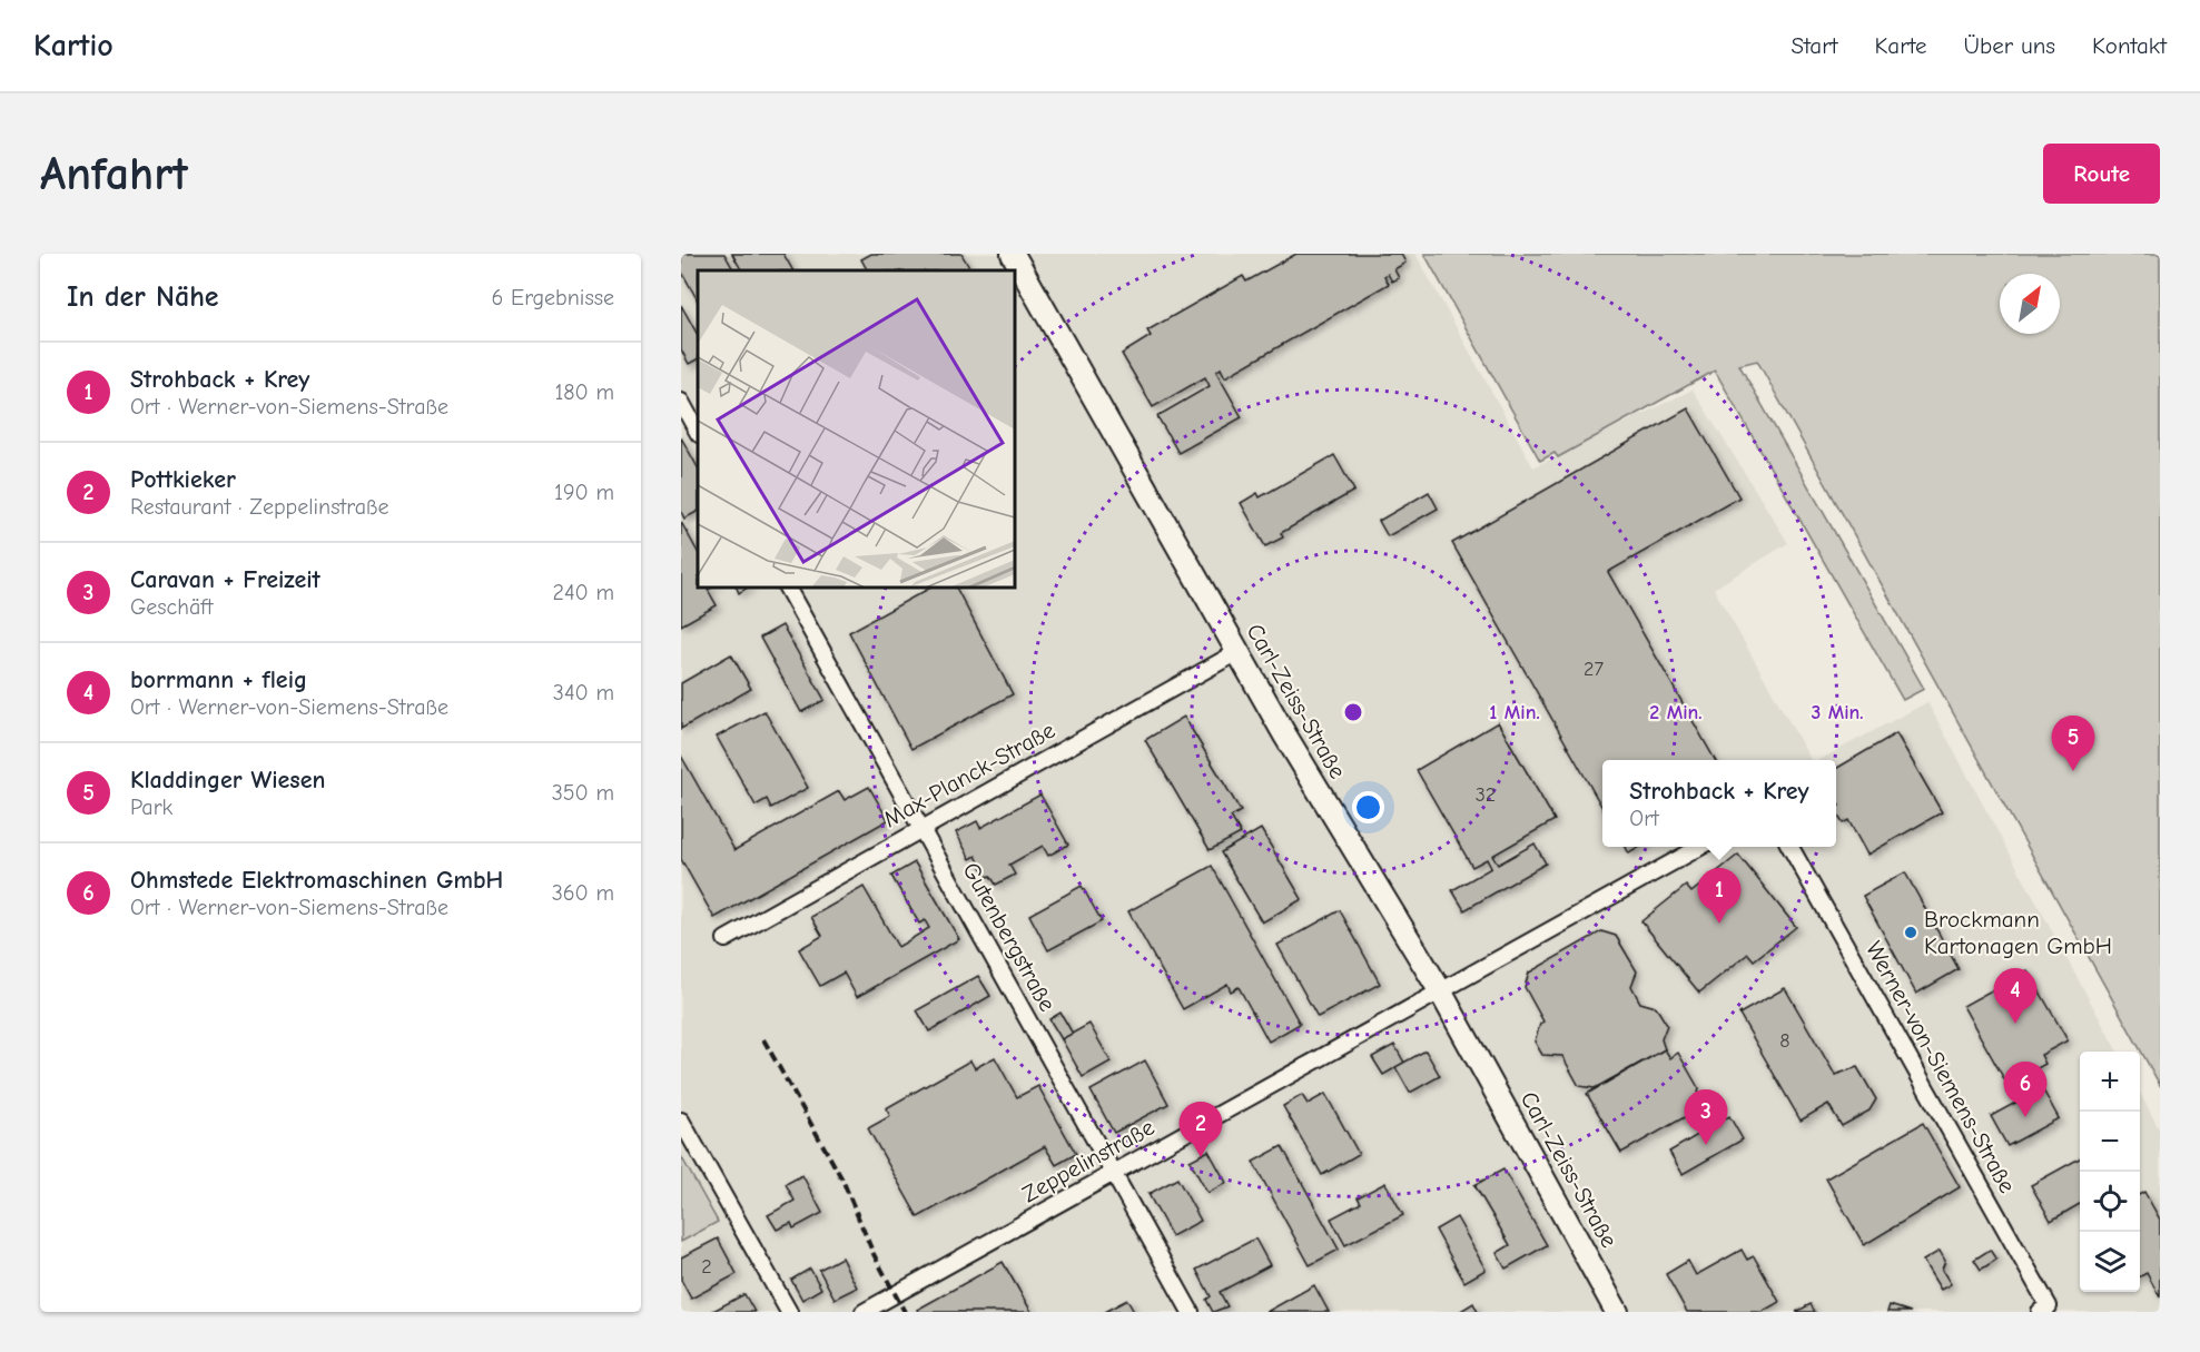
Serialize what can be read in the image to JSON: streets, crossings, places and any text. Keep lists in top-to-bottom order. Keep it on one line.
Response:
{"streets":{"main road":["Carl-Zeiss-Straße"],"street":["Max-Planck-Straße","Gutenbergstraße","Werner-von-Siemens-Straße","Zeppelinstraße"]},"crossings":[["Carl-Zeiss-Straße","Max-Planck-Straße"],["Carl-Zeiss-Straße","Zeppelinstraße"],["Max-Planck-Straße","Gutenbergstraße"],["Gutenbergstraße","Zeppelinstraße"]],"places":["Brockmann Kartonagen GmbH"],"house_numbers":["27","32","8","2"],"north":"top right","page":{"header":"Kartio","nav":["Start","Karte","Über uns","Kontakt"],"buttons":"Route","title":"Anfahrt","heading":["In der Nähe","6 Ergebnisse"],"list":[{"mark":"1","name":"Strohback + Krey","note":"Ort · Werner-von-Siemens-Straße","value":"180 m"},{"mark":"2","name":"Pottkieker","note":"Restaurant · Zeppelinstraße","value":"190 m"},{"mark":"3","name":"Caravan + Freizeit","note":"Geschäft","value":"240 m"},{"mark":"4","name":"borrmann + fleig","note":"Ort · Werner-von-Siemens-Straße","value":"340 m"},{"mark":"5","name":"Kladdinger Wiesen","note":"Park","value":"350 m"},{"mark":"6","name":"Ohmstede Elektromaschinen GmbH","note":"Ort · Werner-von-Siemens-Straße","value":"360 m"}],"pins":["5","1","4","6","3","2"],"popup":["Strohback + Krey","Ort"],"map_buttons":["+","−"]},"rings":["1 Min.","2 Min.","3 Min."]}
